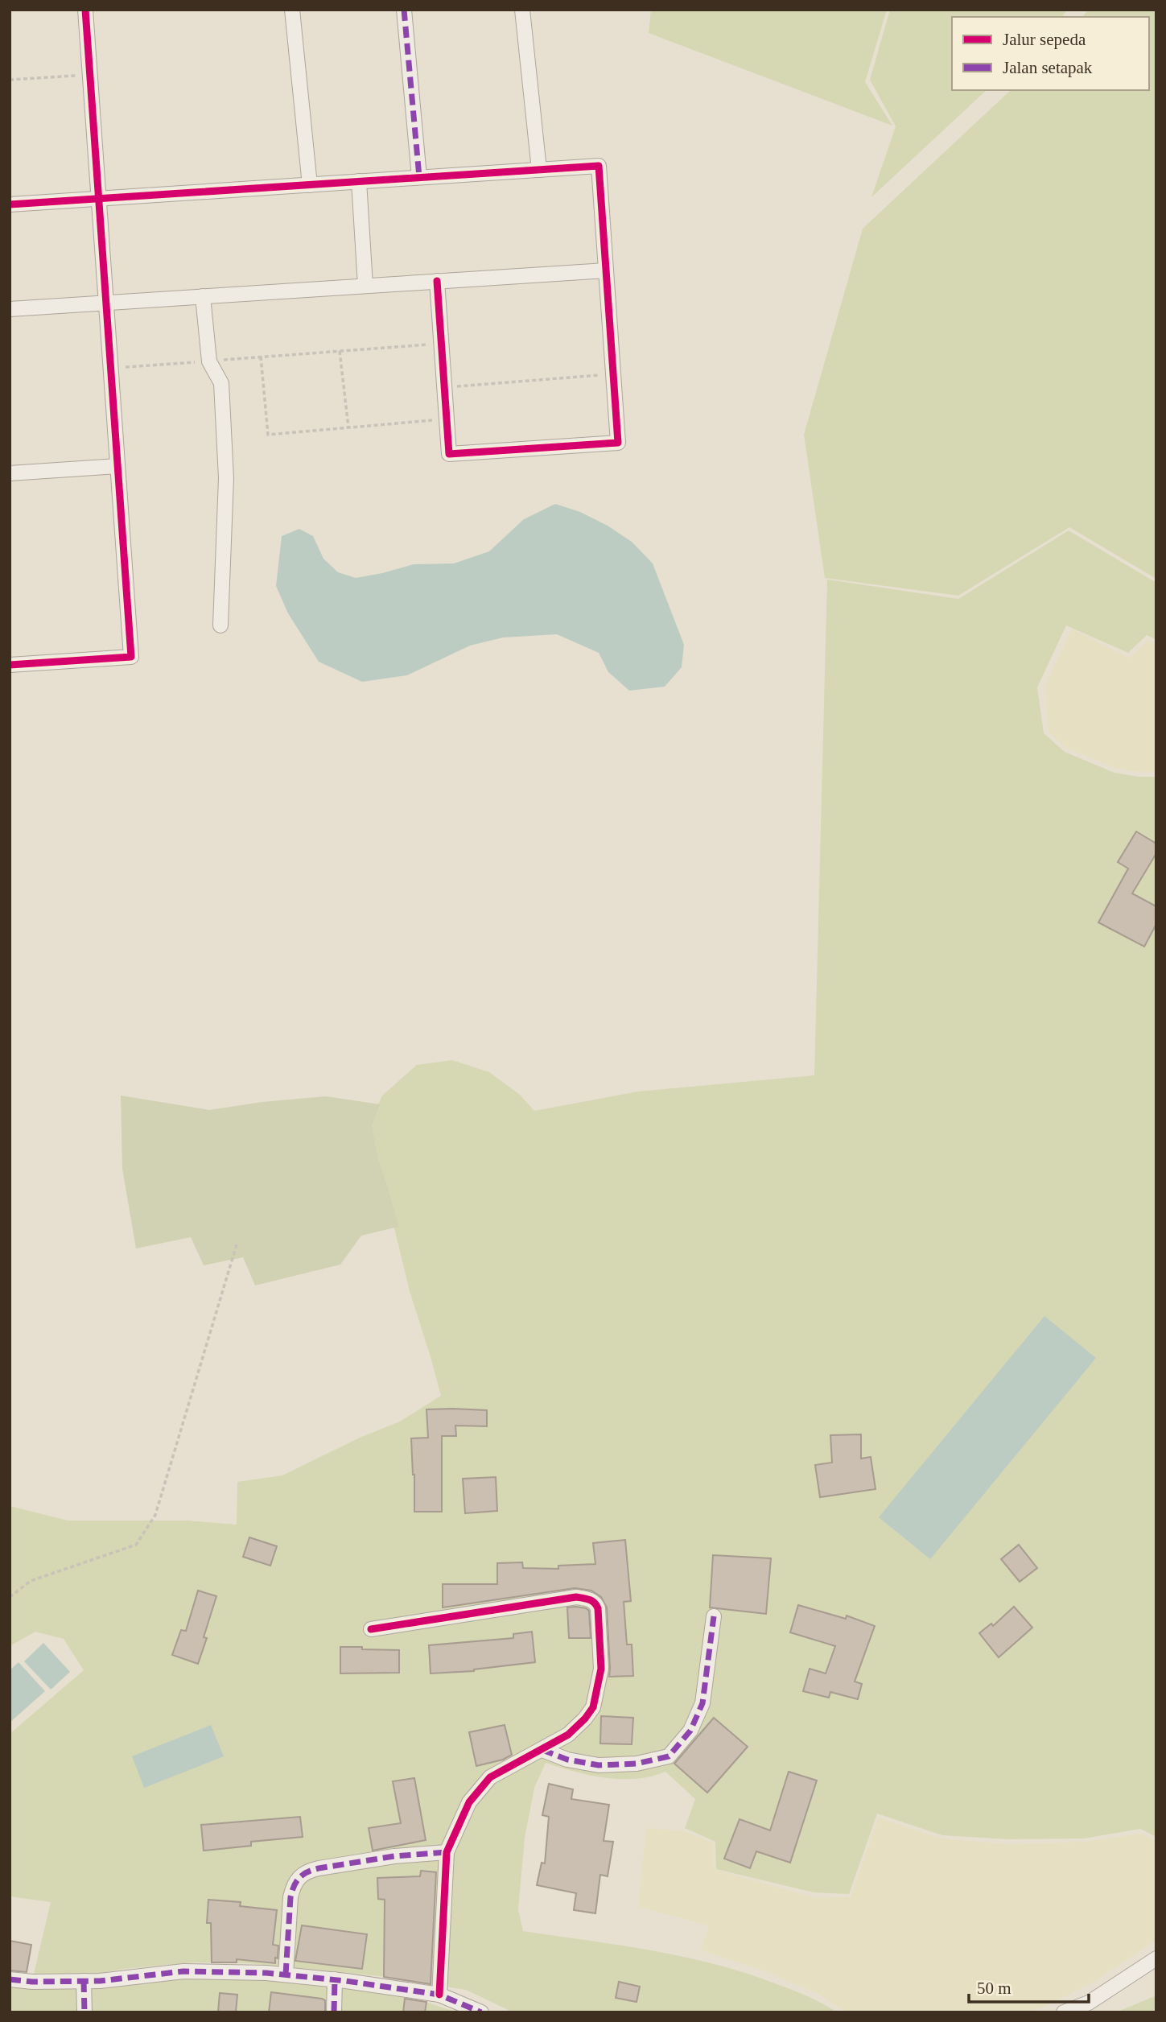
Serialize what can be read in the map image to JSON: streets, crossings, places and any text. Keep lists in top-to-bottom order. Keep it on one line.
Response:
{"legend":["Jalur sepeda","Jalan setapak"],"scale_bar":"50 m"}
